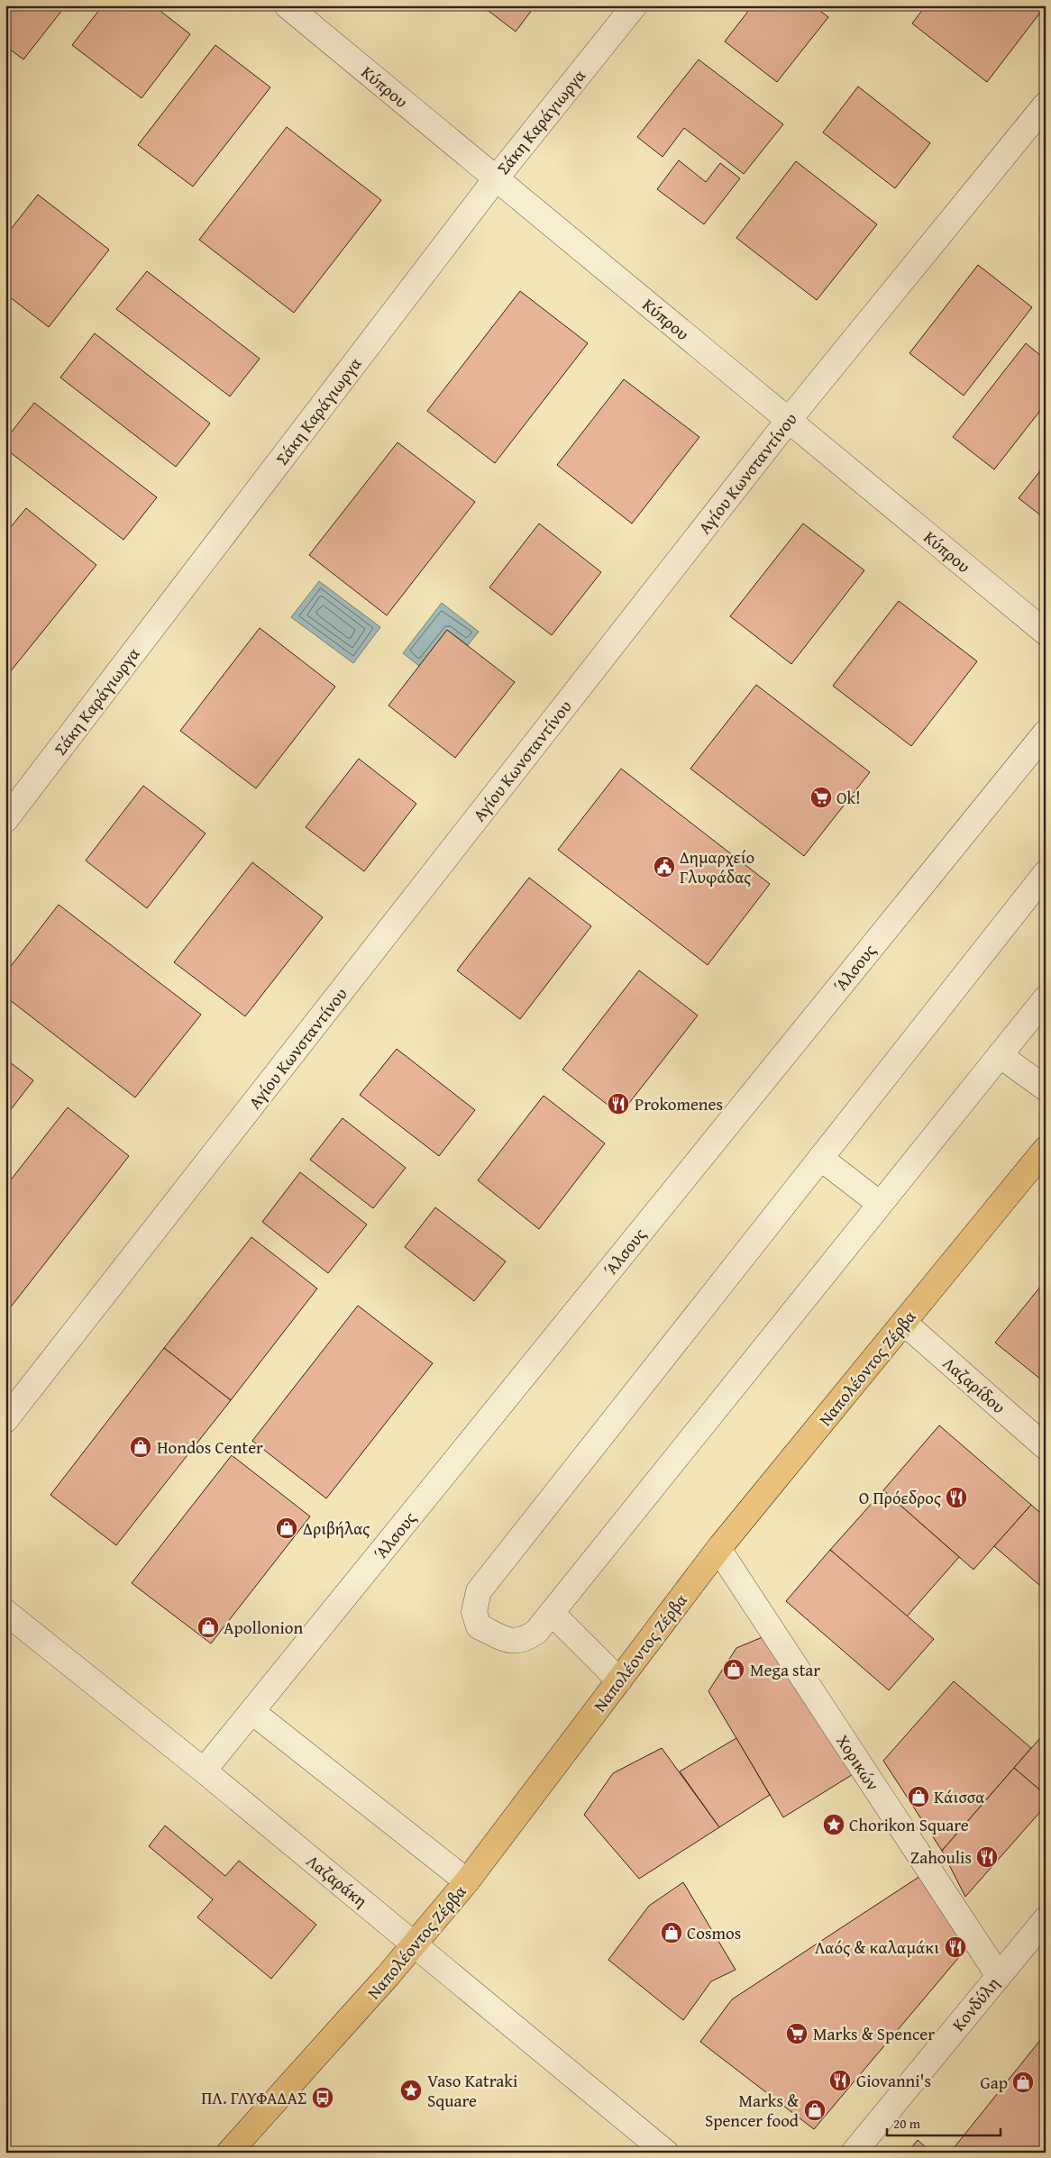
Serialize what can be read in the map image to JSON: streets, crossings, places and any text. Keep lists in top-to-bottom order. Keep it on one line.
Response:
{"streets":{"main road":["Ναπολέοντος Ζέρβα"],"street":["Κύπρου","Σάκη Καράγιωργα","Αγίου Κωνσταντίνου","Άλσους","Λαζαρίδου","Χορικών","Λαζαράκη","Κονδύλη"]},"crossings":[["Κύπρου","Σάκη Καράγιωργα"],["Κύπρου","Αγίου Κωνσταντίνου"],["Άλσους","Λαζαράκη"],["Ναπολέοντος Ζέρβα","Λαζαρίδου"],["Ναπολέοντος Ζέρβα","Χορικών"],["Ναπολέοντος Ζέρβα","Λαζαράκη"],["Χορικών","Κονδύλη"]],"places":{"supermarket":["Ok!","Marks & Spencer"],"public building":["Δημαρχείο Γλυφάδας"],"restaurant":["Prokomenes","Ο Πρόεδρος","Zahoulis","Λαός & καλαμάκι","Giovanni's"],"shop":["Hondos Center","Δριβήλας","Apollonion","Mega star","Κάισσα","Cosmos","Gap","Marks & Spencer food"],"place":["Chorikon Square","Vaso Katraki Square"],"bus stop":["ΠΛ. ΓΛΥΦΑΔΑΣ"]},"scale_bar":"20 m"}
